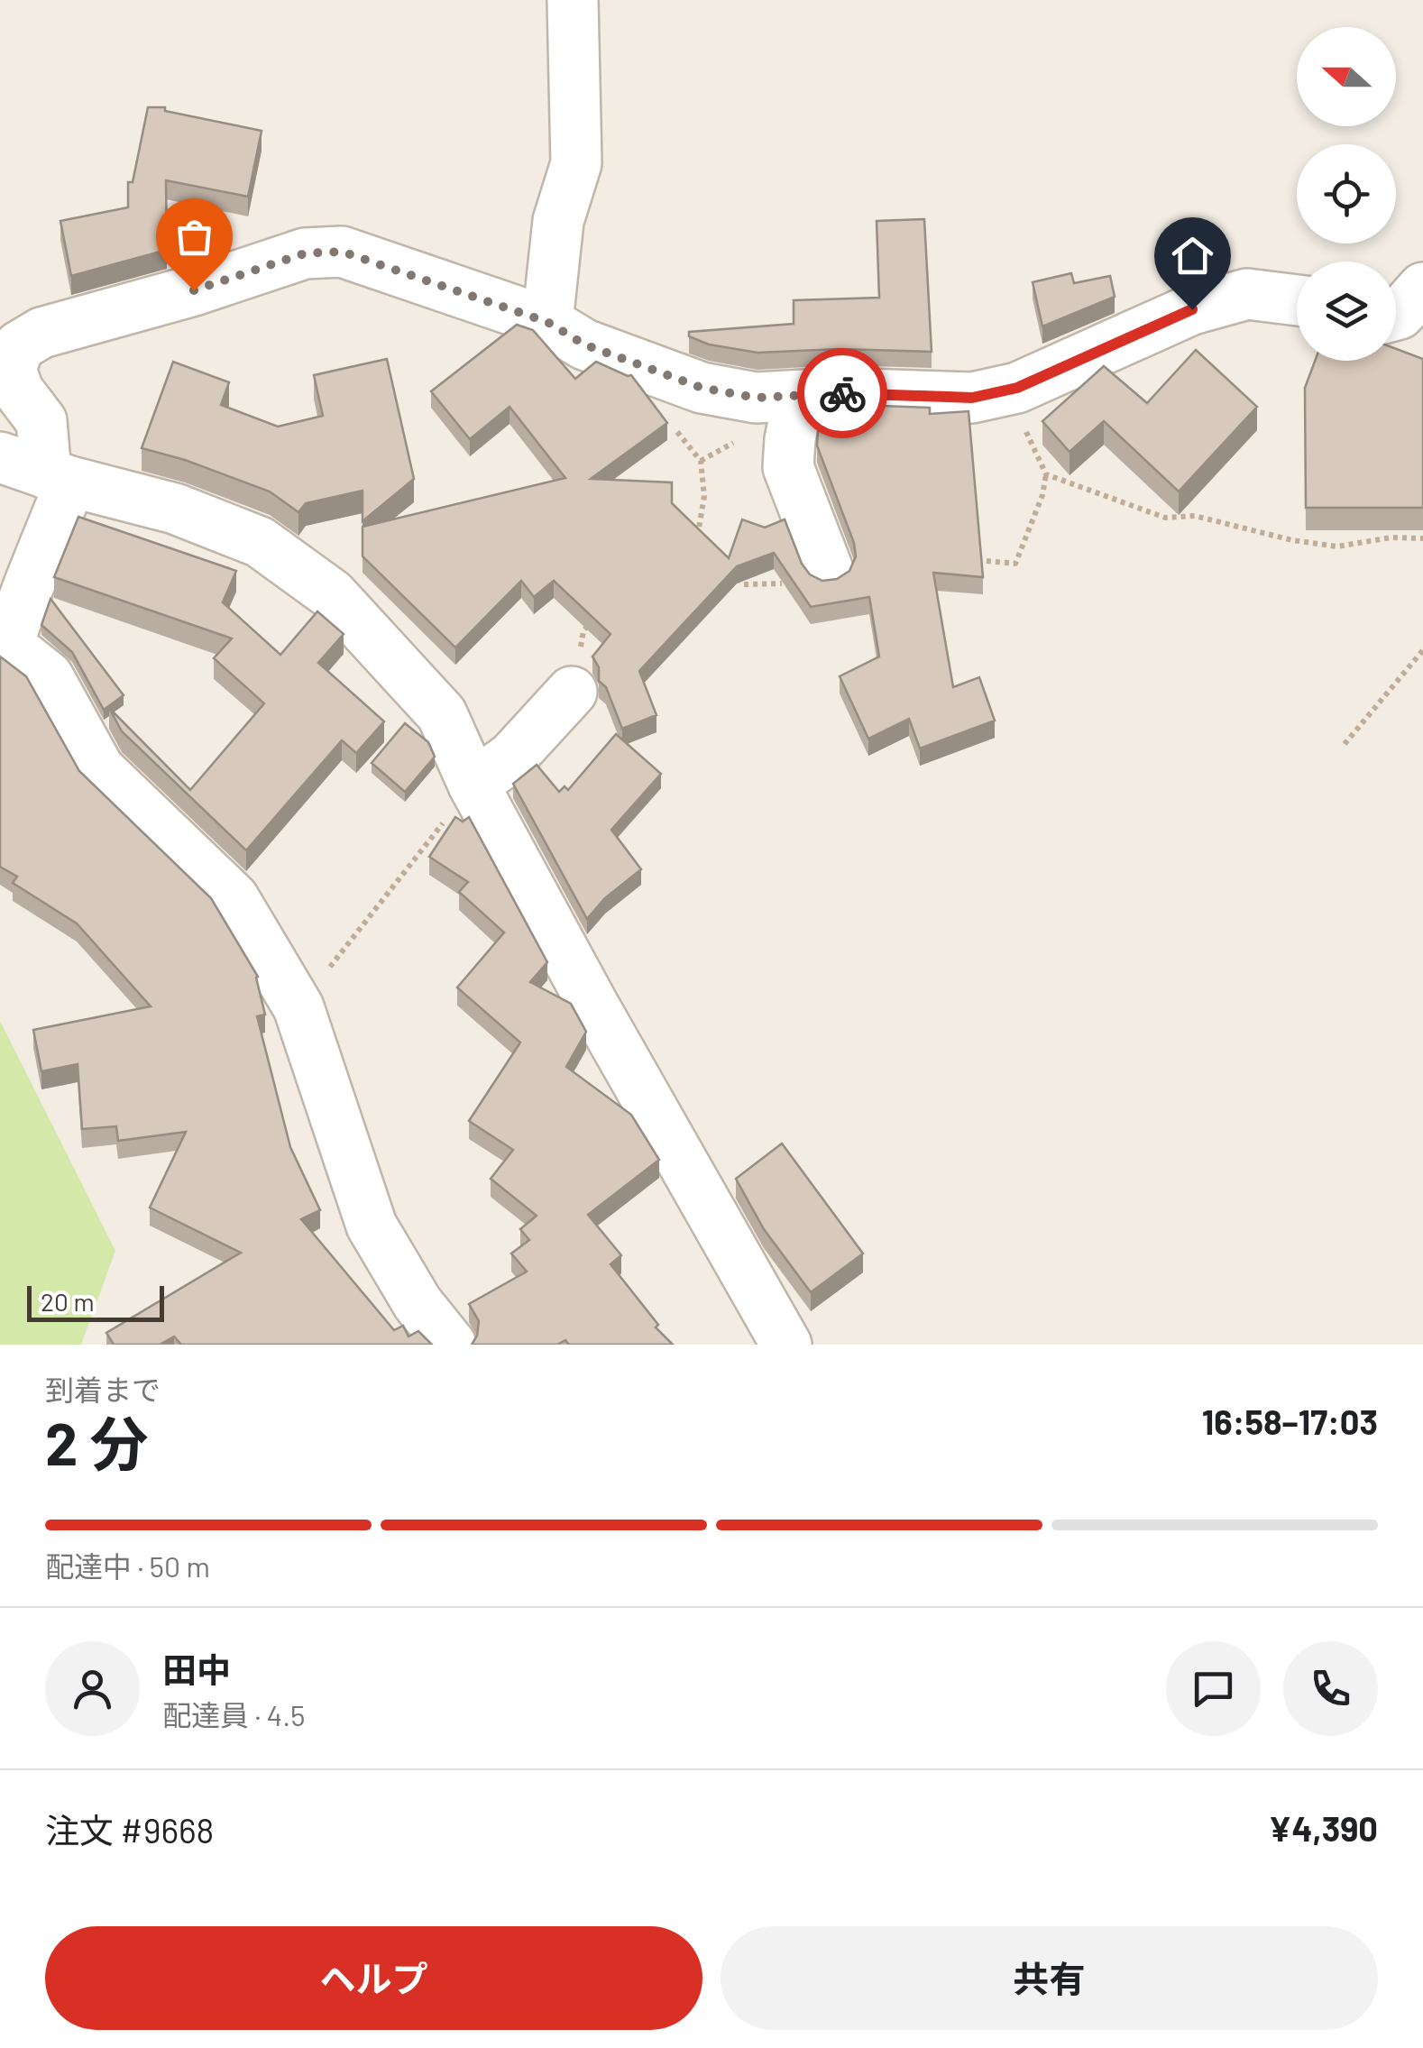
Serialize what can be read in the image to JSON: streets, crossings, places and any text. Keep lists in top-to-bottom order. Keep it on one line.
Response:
{"scale_bar":"20 m","north":"left","page":{"scale":"20 m","heading":["2 分","到着まで","16:58–17:03"],"panel":["田中","配達員 · 4.5","注文 #9668","¥4,390"],"bar":"配達中 · 50 m","buttons":["ヘルプ","共有"]}}
